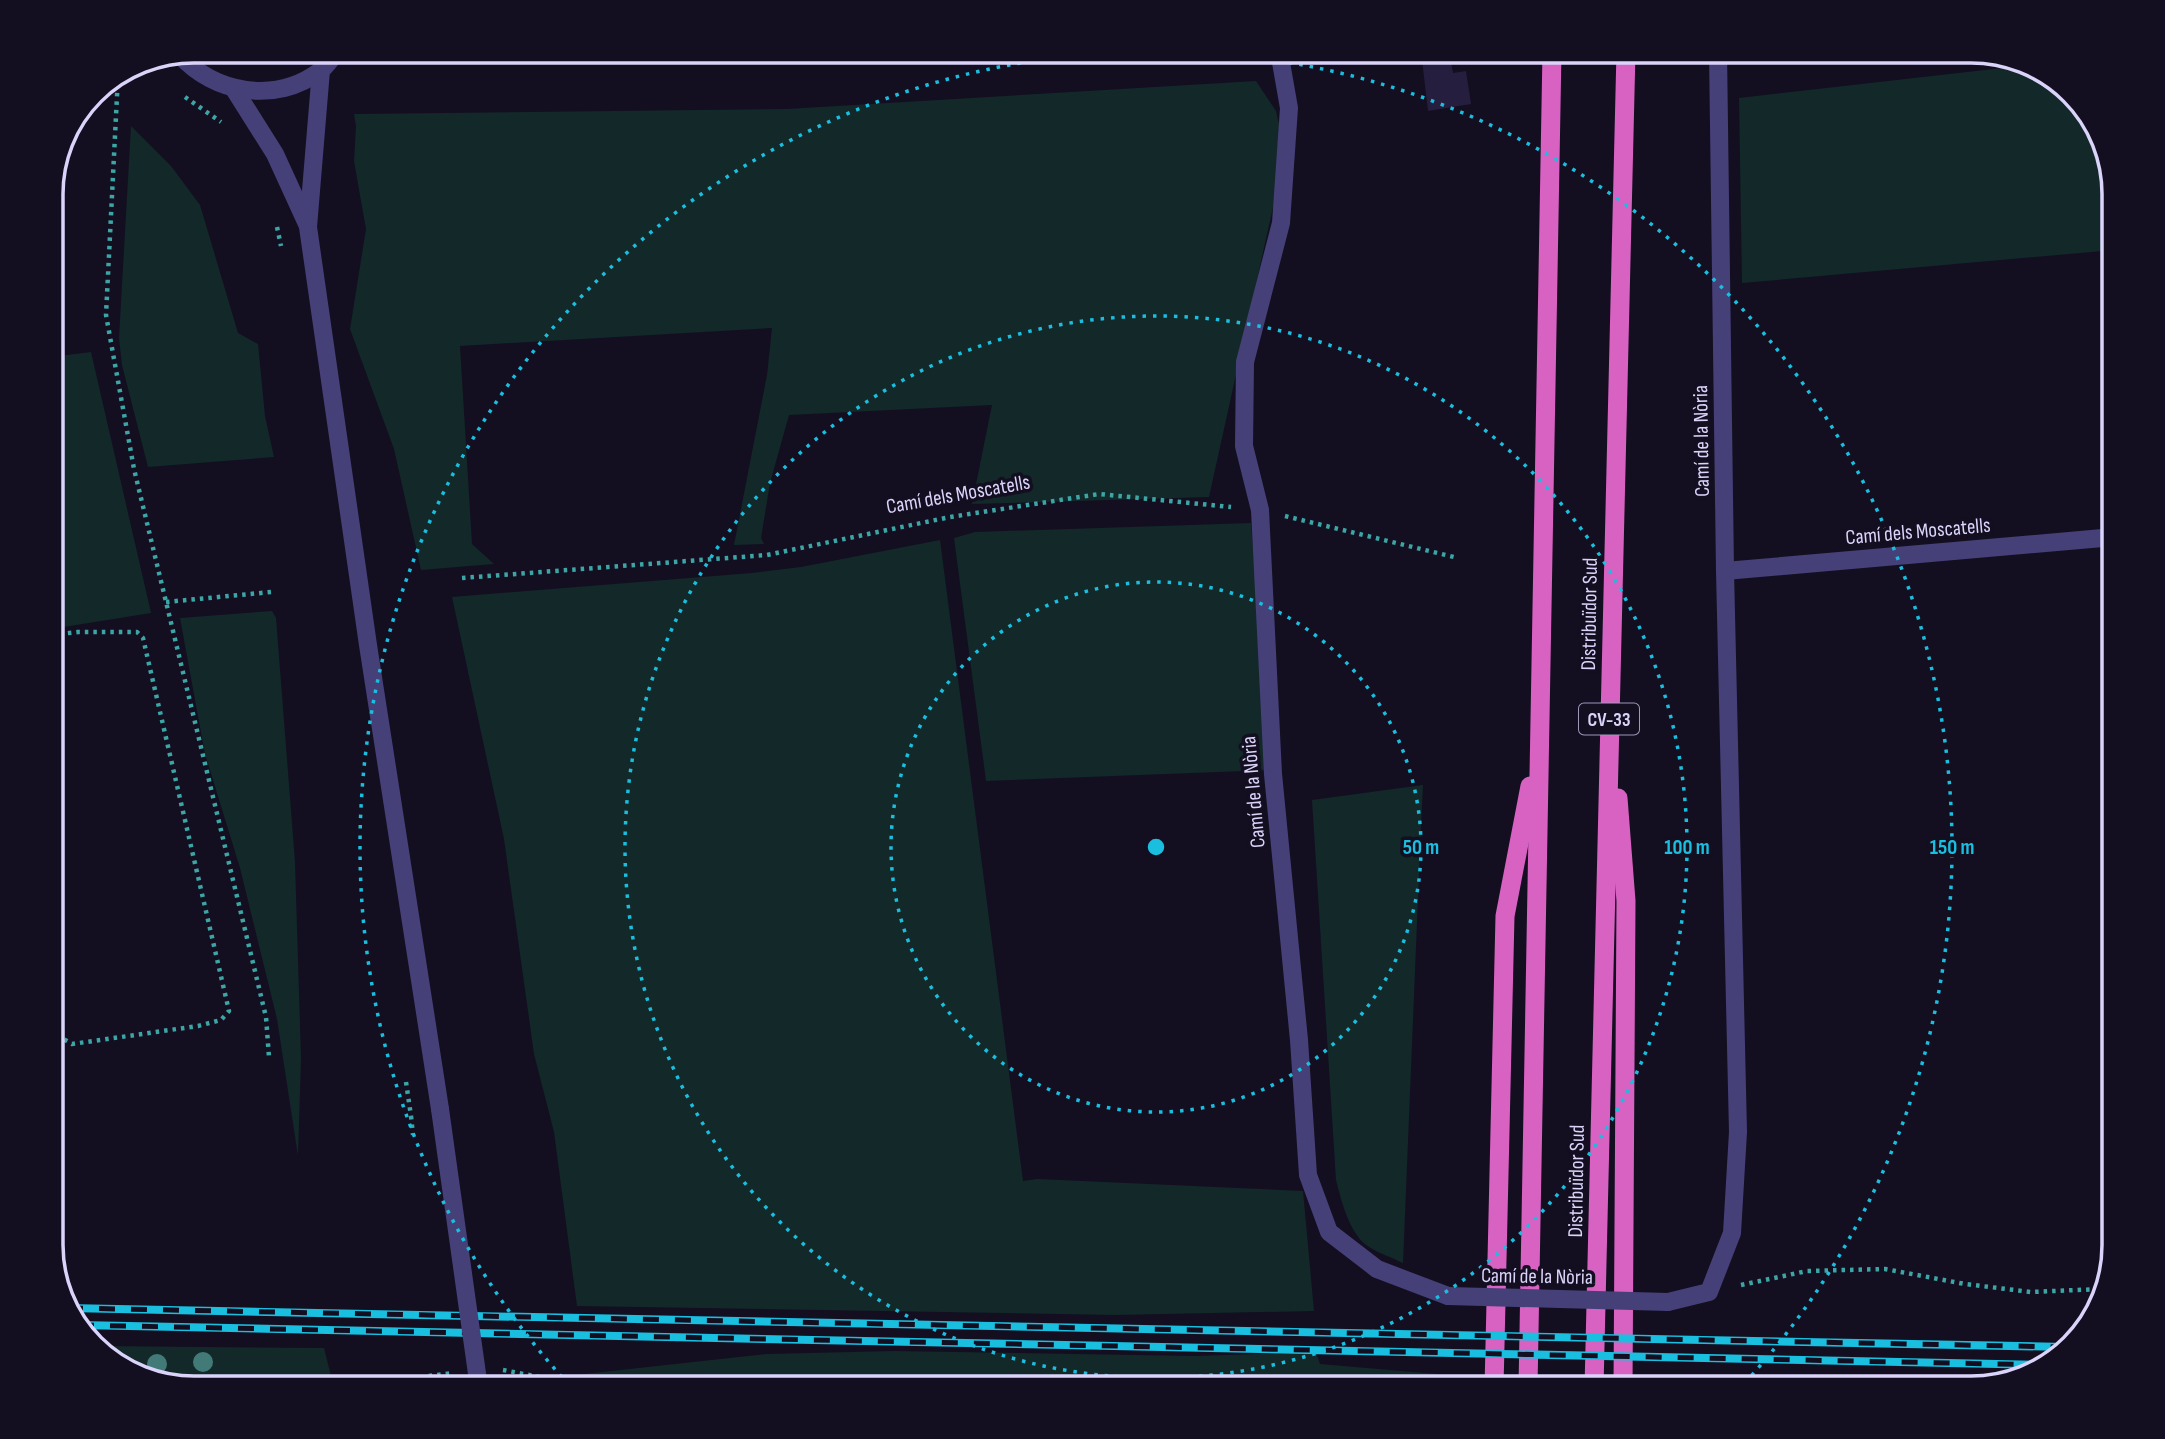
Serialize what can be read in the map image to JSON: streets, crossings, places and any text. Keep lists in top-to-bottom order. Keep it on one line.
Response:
{"streets":{"highway":["Distribuïdor Sud","CV-33"],"street":["Camí de la Nòria","Camí dels Moscatells"]},"crossings":[["Camí de la Nòria","Camí dels Moscatells"]],"rings":["50 m","100 m","150 m"]}
